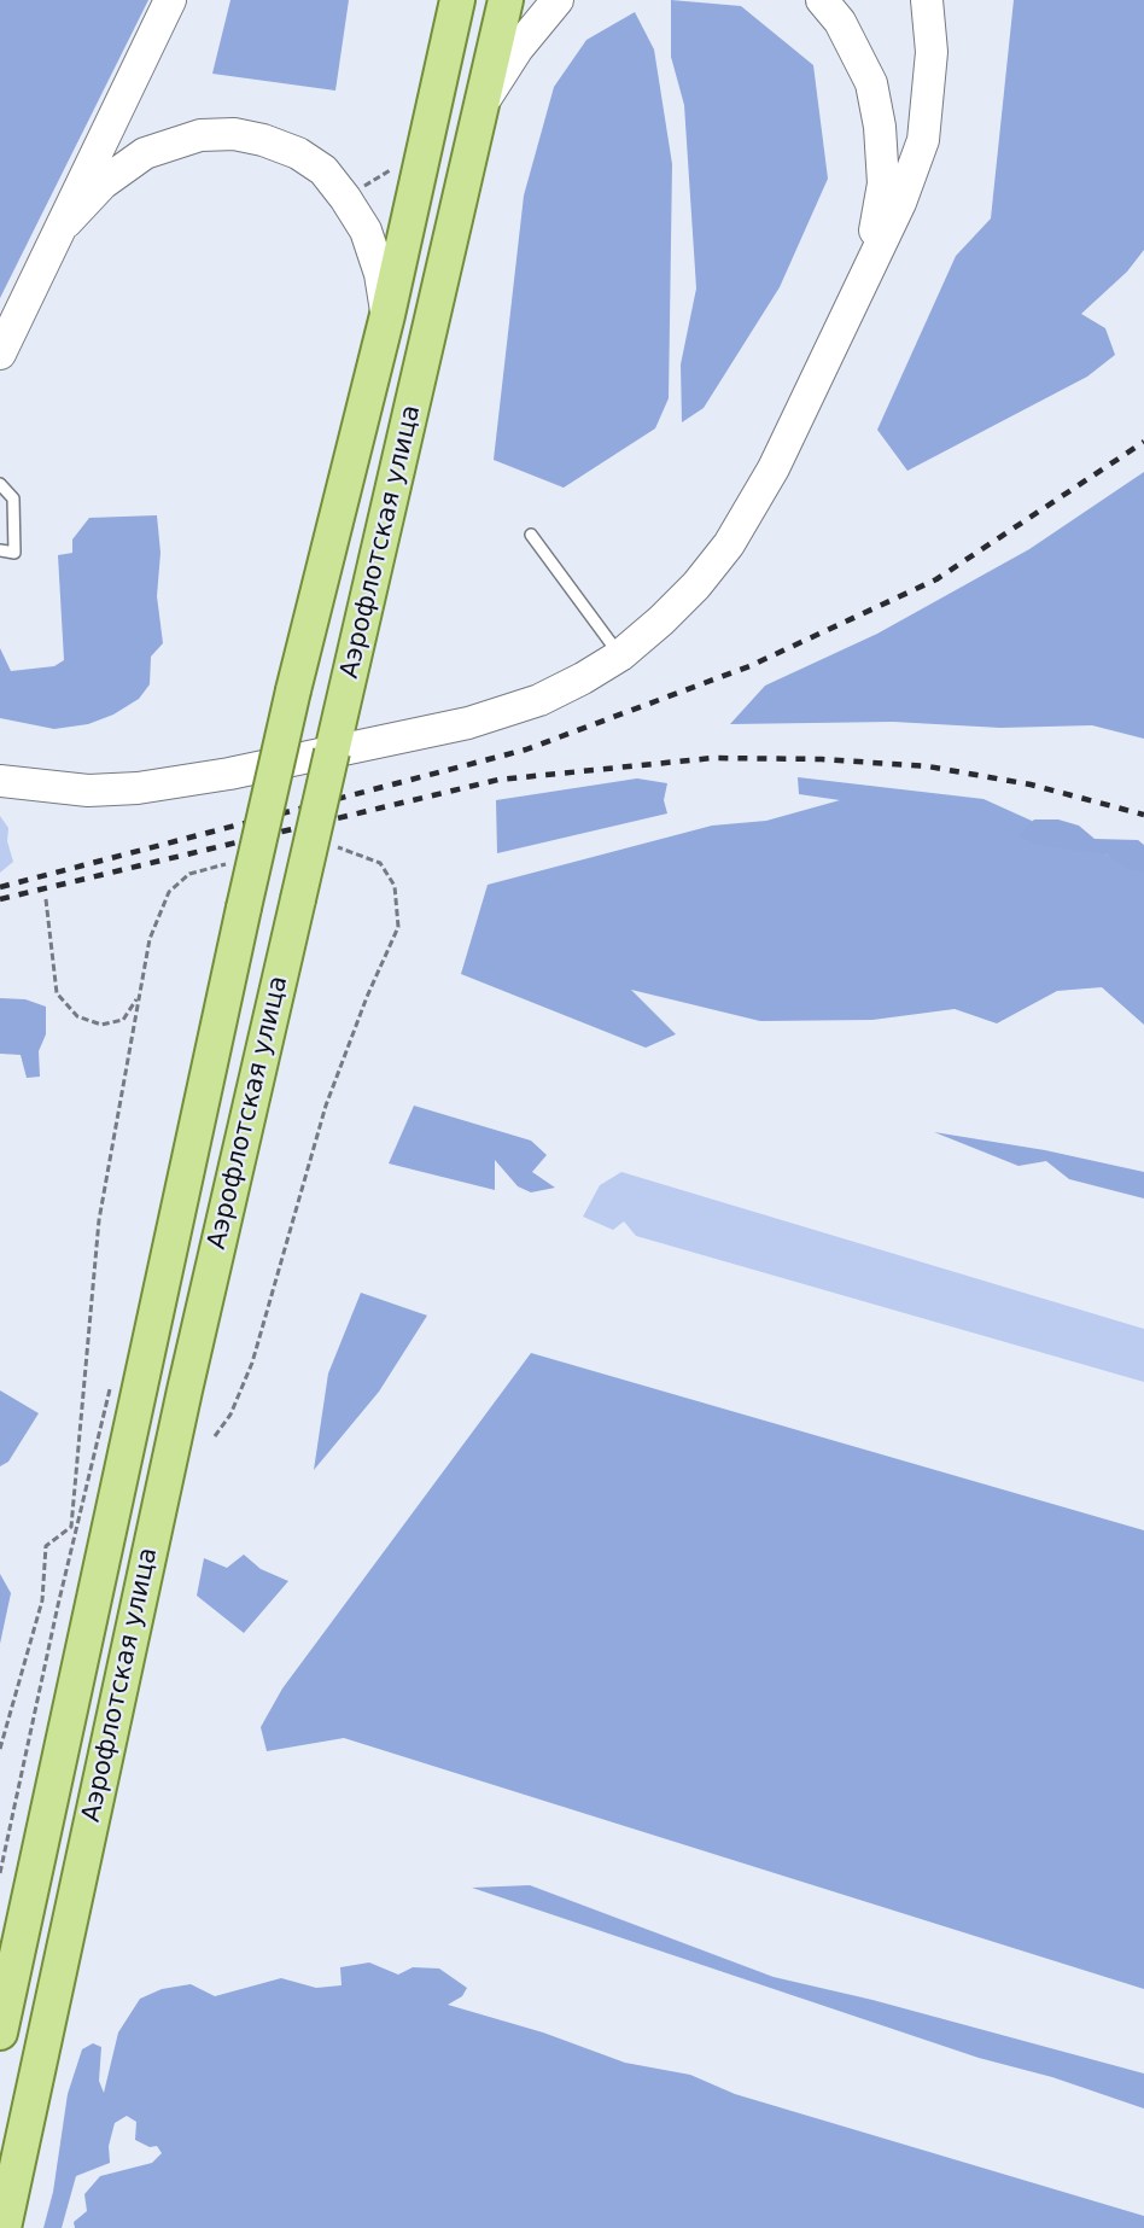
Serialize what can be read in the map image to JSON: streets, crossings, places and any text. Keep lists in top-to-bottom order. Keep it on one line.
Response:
{"streets":{"main road":["Аэрофлотская улица"]}}
